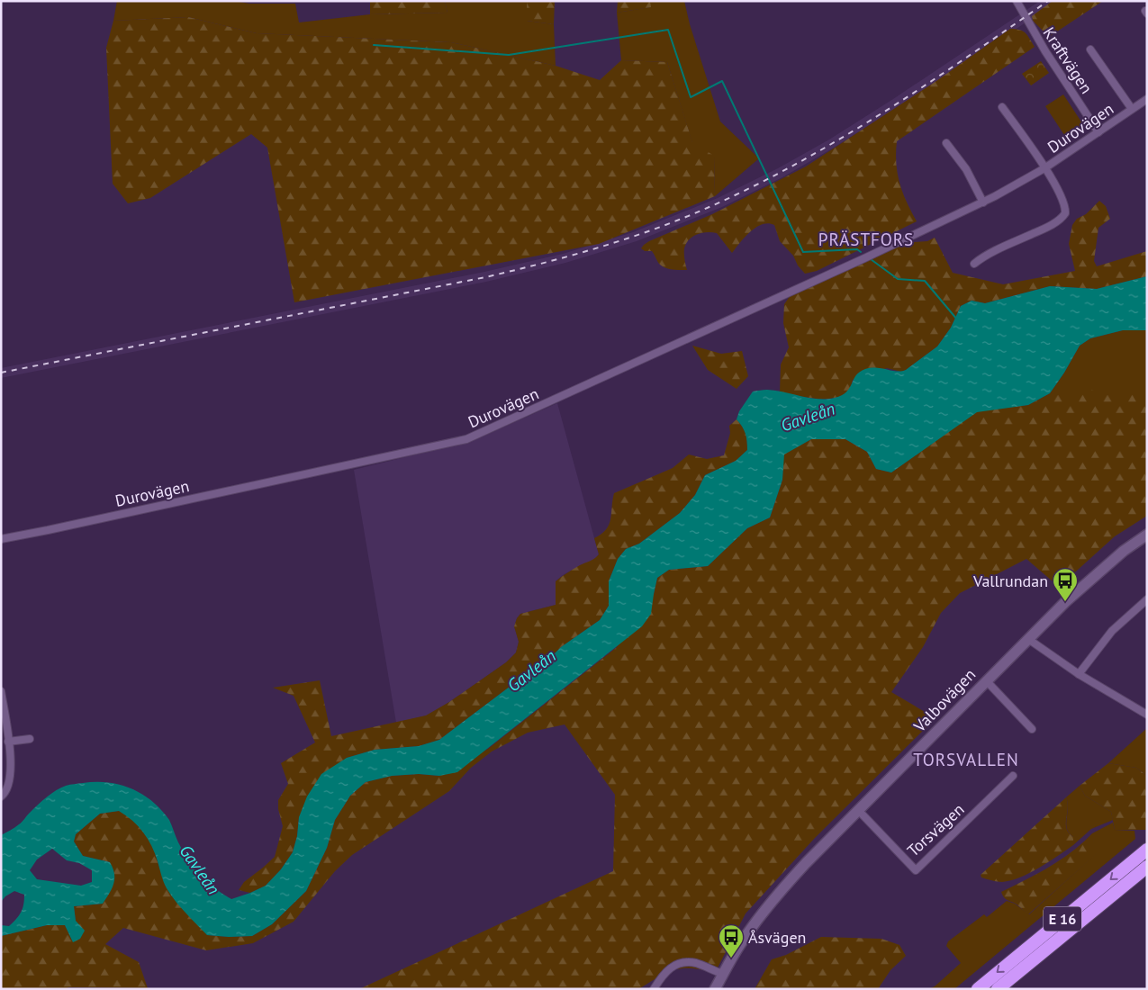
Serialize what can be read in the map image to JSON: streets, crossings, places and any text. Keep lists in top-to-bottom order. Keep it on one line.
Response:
{"streets":{"highway":["E 16"],"main road":["Valbovägen"],"street":["Kraftvägen","Durovägen","Torsvägen"]},"crossings":[["Kraftvägen","Durovägen"],["Valbovägen","Torsvägen"]],"districts":["PRÄSTFORS","TORSVALLEN"],"water":["Gavleån"],"places":{"bus stop":["Vallrundan","Åsvägen"]}}
